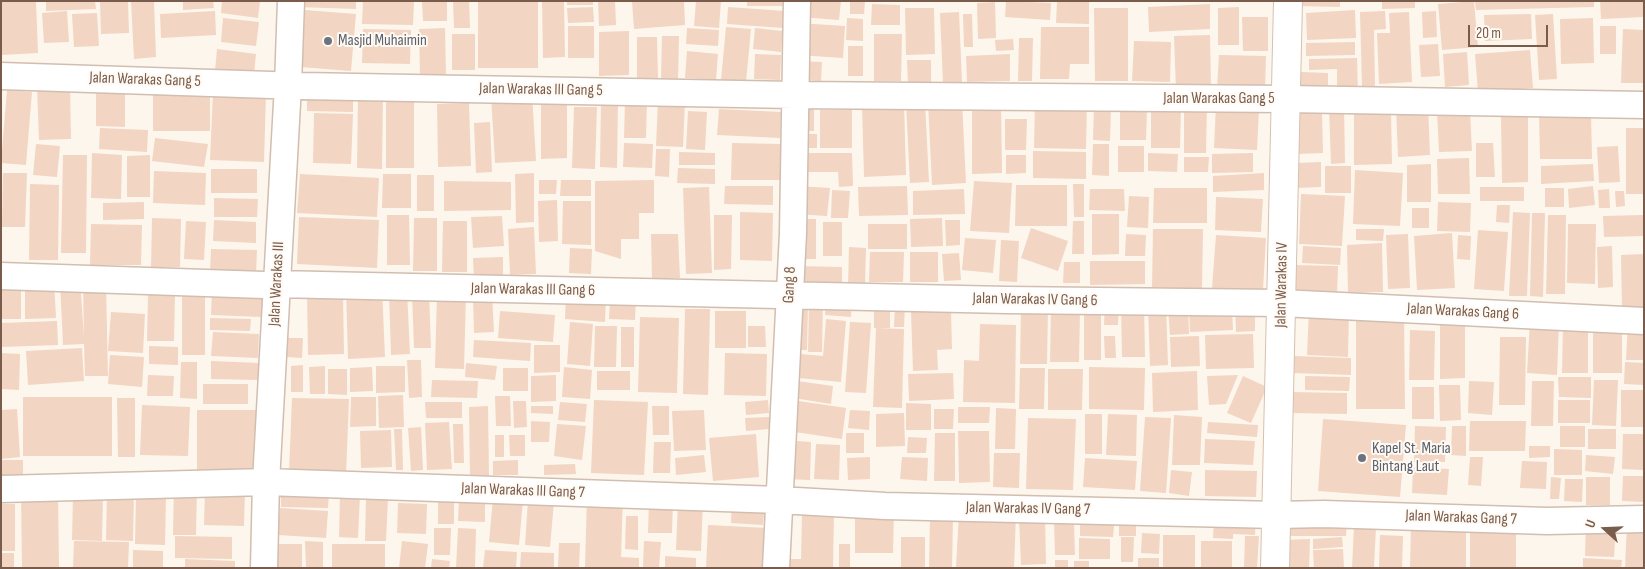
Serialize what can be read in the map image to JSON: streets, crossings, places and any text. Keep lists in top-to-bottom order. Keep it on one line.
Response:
{"streets":{"street":["Jalan Warakas Gang 5","Jalan Warakas III Gang 5","Jalan Warakas III","Gang 8","Jalan Warakas IV","Jalan Warakas III Gang 6","Jalan Warakas IV Gang 6","Jalan Warakas Gang 6","Jalan Warakas III Gang 7","Jalan Warakas IV Gang 7","Jalan Warakas Gang 7"]},"crossings":[["Jalan Warakas Gang 5","Jalan Warakas III Gang 5"],["Jalan Warakas Gang 5","Jalan Warakas III"],["Jalan Warakas Gang 5","Gang 8"],["Jalan Warakas Gang 5","Jalan Warakas IV"],["Jalan Warakas III Gang 5","Jalan Warakas III"],["Jalan Warakas III Gang 5","Gang 8"],["Jalan Warakas III","Jalan Warakas III Gang 6"],["Jalan Warakas III","Jalan Warakas III Gang 7"],["Gang 8","Jalan Warakas III Gang 6"],["Gang 8","Jalan Warakas IV Gang 6"],["Gang 8","Jalan Warakas III Gang 7"],["Gang 8","Jalan Warakas IV Gang 7"],["Jalan Warakas IV","Jalan Warakas IV Gang 6"],["Jalan Warakas IV","Jalan Warakas Gang 6"],["Jalan Warakas IV","Jalan Warakas IV Gang 7"],["Jalan Warakas IV","Jalan Warakas Gang 7"],["Jalan Warakas III Gang 6","Jalan Warakas IV Gang 6"],["Jalan Warakas IV Gang 6","Jalan Warakas Gang 6"],["Jalan Warakas III Gang 7","Jalan Warakas IV Gang 7"],["Jalan Warakas IV Gang 7","Jalan Warakas Gang 7"]],"places":["Masjid Muhaimin","Kapel St. Maria Bintang Laut"],"scale_bar":"20 m","north":"left"}
